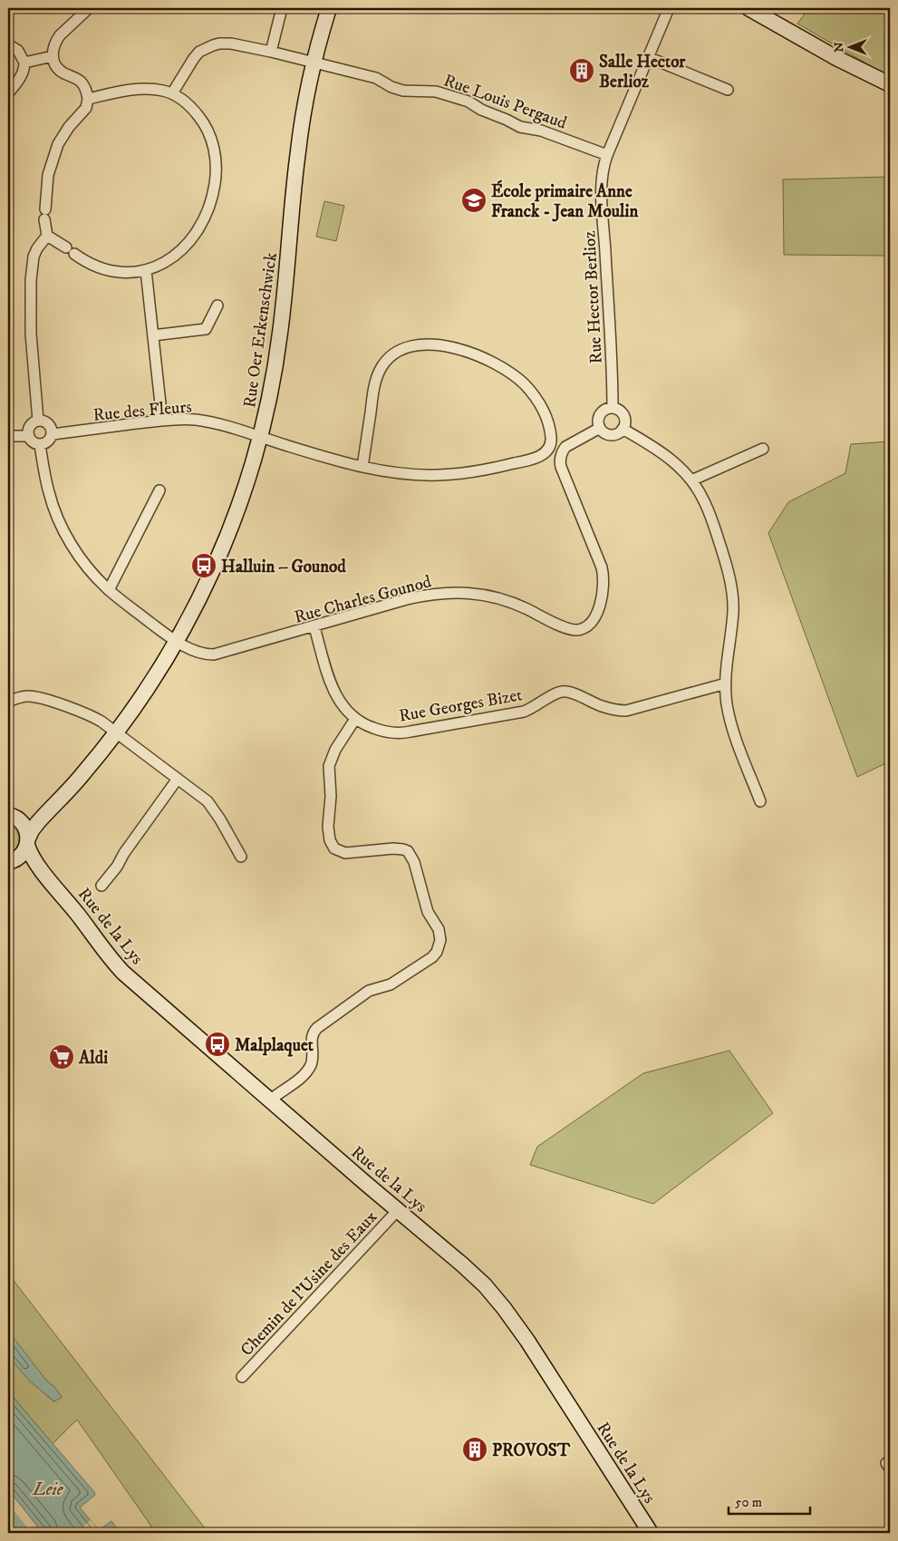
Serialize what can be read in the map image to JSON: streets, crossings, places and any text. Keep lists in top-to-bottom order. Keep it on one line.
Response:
{"streets":{"street":["Rue Louis Pergaud","Rue Hector Berlioz","Rue Oer Erkenschwick","Rue des Fleurs","Rue Charles Gounod","Rue Georges Bizet","Rue de la Lys","Chemin de l'Usine des Eaux"]},"crossings":[["Rue Louis Pergaud","Rue Hector Berlioz"],["Rue Louis Pergaud","Rue Oer Erkenschwick"],["Rue Hector Berlioz","Rue Charles Gounod"],["Rue Oer Erkenschwick","Rue des Fleurs"],["Rue Oer Erkenschwick","Rue Charles Gounod"],["Rue Oer Erkenschwick","Rue de la Lys"],["Rue des Fleurs","Rue Charles Gounod"],["Rue Charles Gounod","Rue Georges Bizet"],["Rue de la Lys","Chemin de l'Usine des Eaux"]],"water":["Leie"],"places":{"building":["Salle Hector Berlioz","PROVOST"],"school or university":["École primaire Anne Franck - Jean Moulin"],"bus stop":["Halluin – Gounod","Malplaquet"],"supermarket":["Aldi"]},"scale_bar":"50 m","north":"left"}
